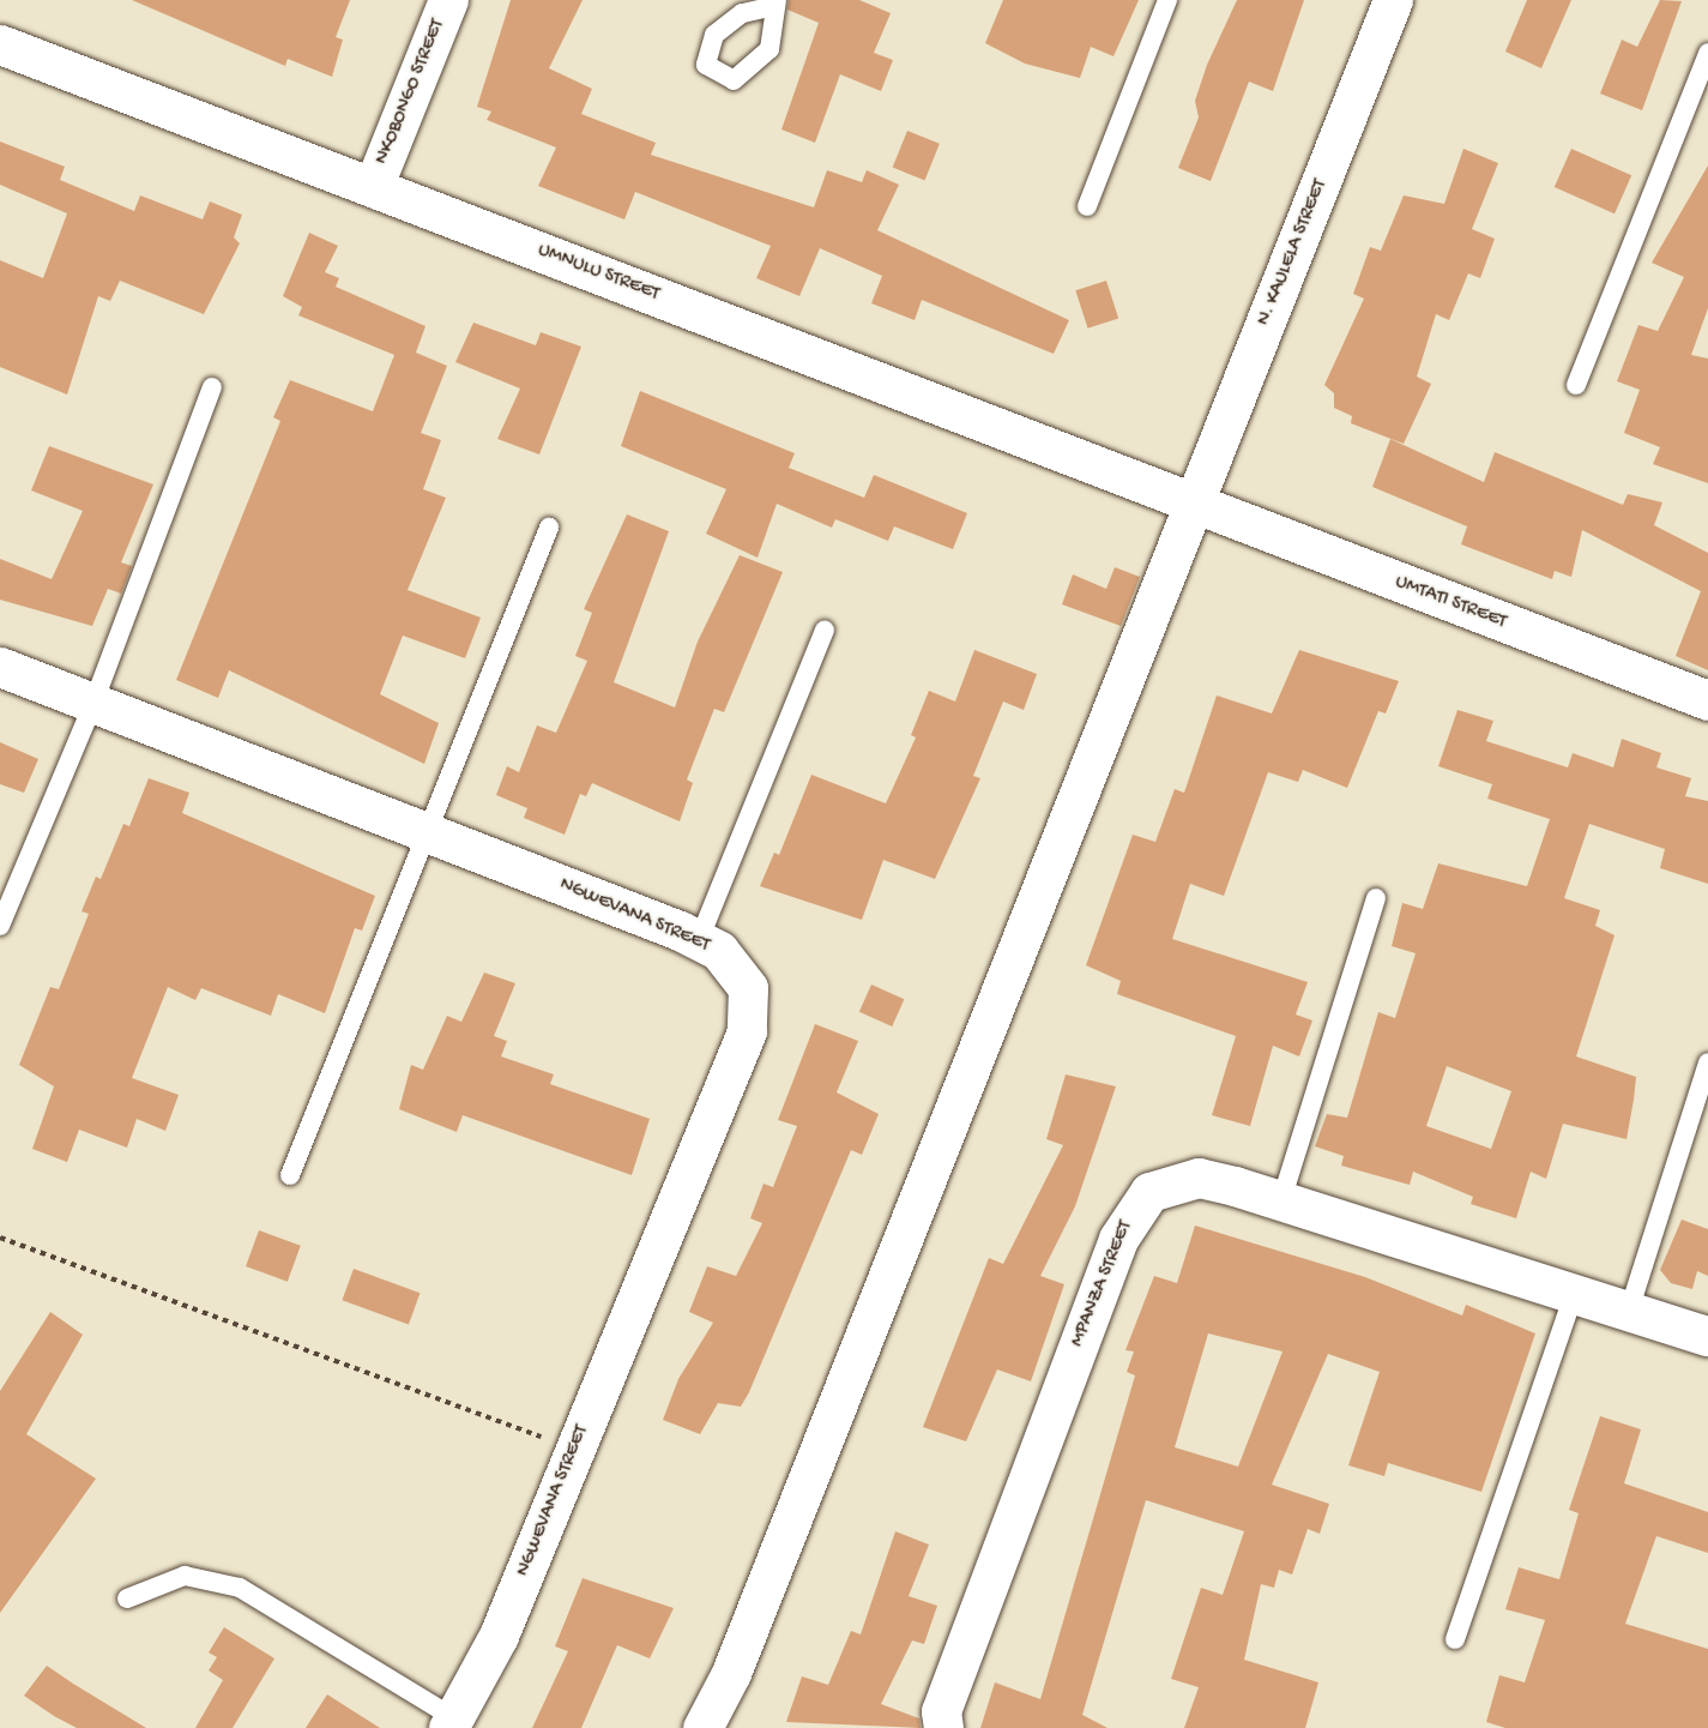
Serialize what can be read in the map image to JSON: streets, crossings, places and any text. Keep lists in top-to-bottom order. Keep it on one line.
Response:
{"streets":{"street":["NKOBONGO STREET","N. KAULELA STREET","UMNULU STREET","UMTATI STREET","NGWEVANA STREET","MPANZA STREET"]},"crossings":[["NKOBONGO STREET","UMNULU STREET"],["N. KAULELA STREET","UMNULU STREET"],["N. KAULELA STREET","UMTATI STREET"],["UMNULU STREET","UMTATI STREET"]]}
